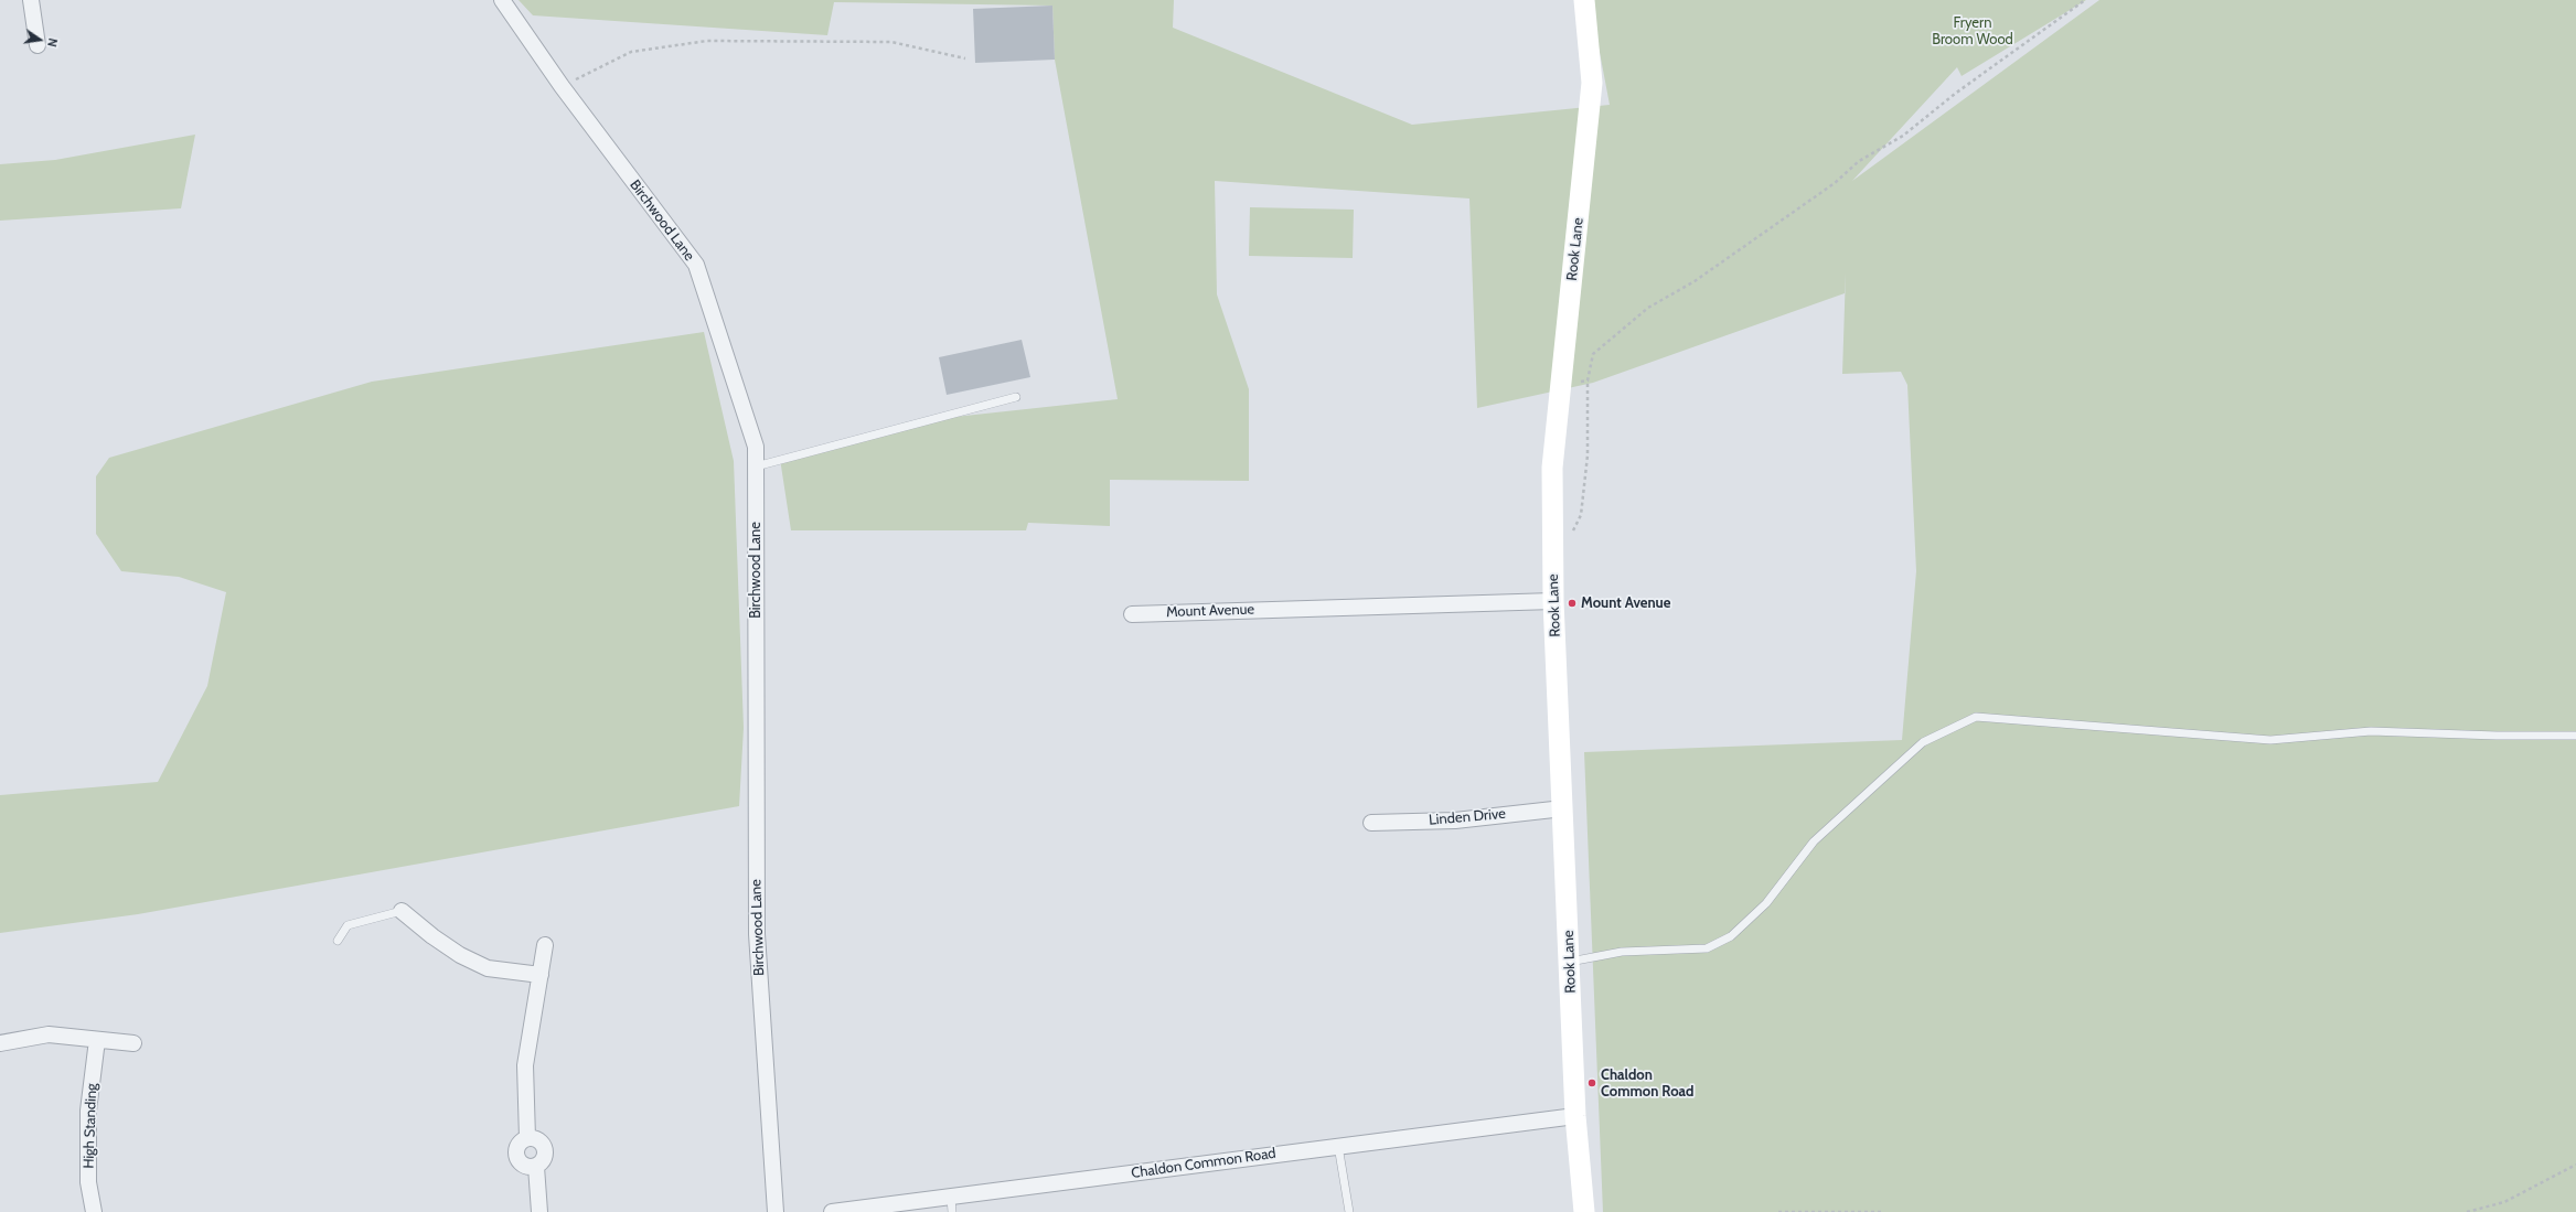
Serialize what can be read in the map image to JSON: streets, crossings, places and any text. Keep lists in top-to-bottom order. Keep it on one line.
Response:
{"streets":{"main road":["Rook Lane"],"street":["Birchwood Lane","Mount Avenue","Linden Drive","High Standing","Chaldon Common Road"]},"crossings":[["Rook Lane","Mount Avenue"],["Rook Lane","Linden Drive"],["Rook Lane","Chaldon Common Road"]],"parks":["Fryern Broom Wood"],"places":["Mount Avenue","Chaldon Common Road"],"north":"right"}
